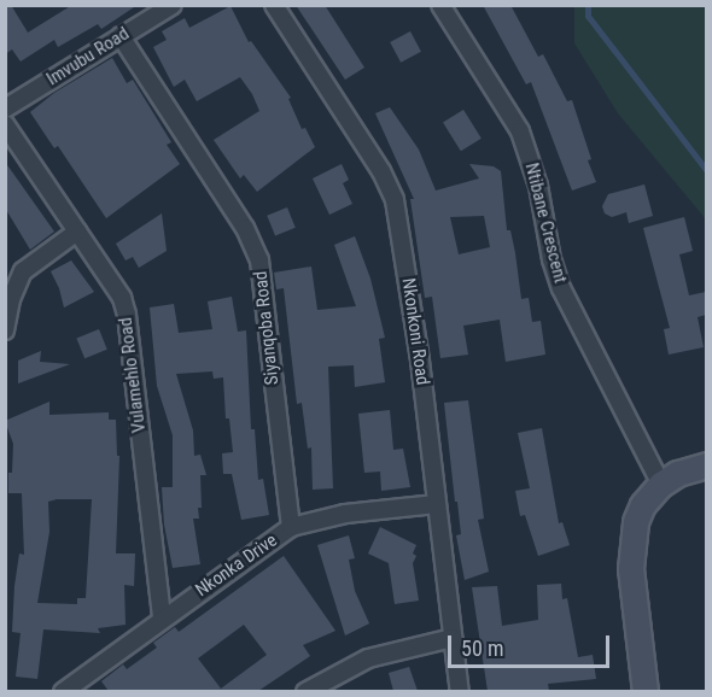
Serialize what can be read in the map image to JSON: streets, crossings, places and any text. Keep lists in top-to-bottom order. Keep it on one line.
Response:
{"streets":{"street":["Imvubu Road","Ntibane Crescent","Siyanqoba Road","Nkonkoni Road","Vulamehlo Road","Nkonka Drive"]},"crossings":[["Imvubu Road","Siyanqoba Road"],["Siyanqoba Road","Nkonka Drive"],["Nkonkoni Road","Nkonka Drive"],["Vulamehlo Road","Nkonka Drive"]],"scale_bar":"50 m"}
